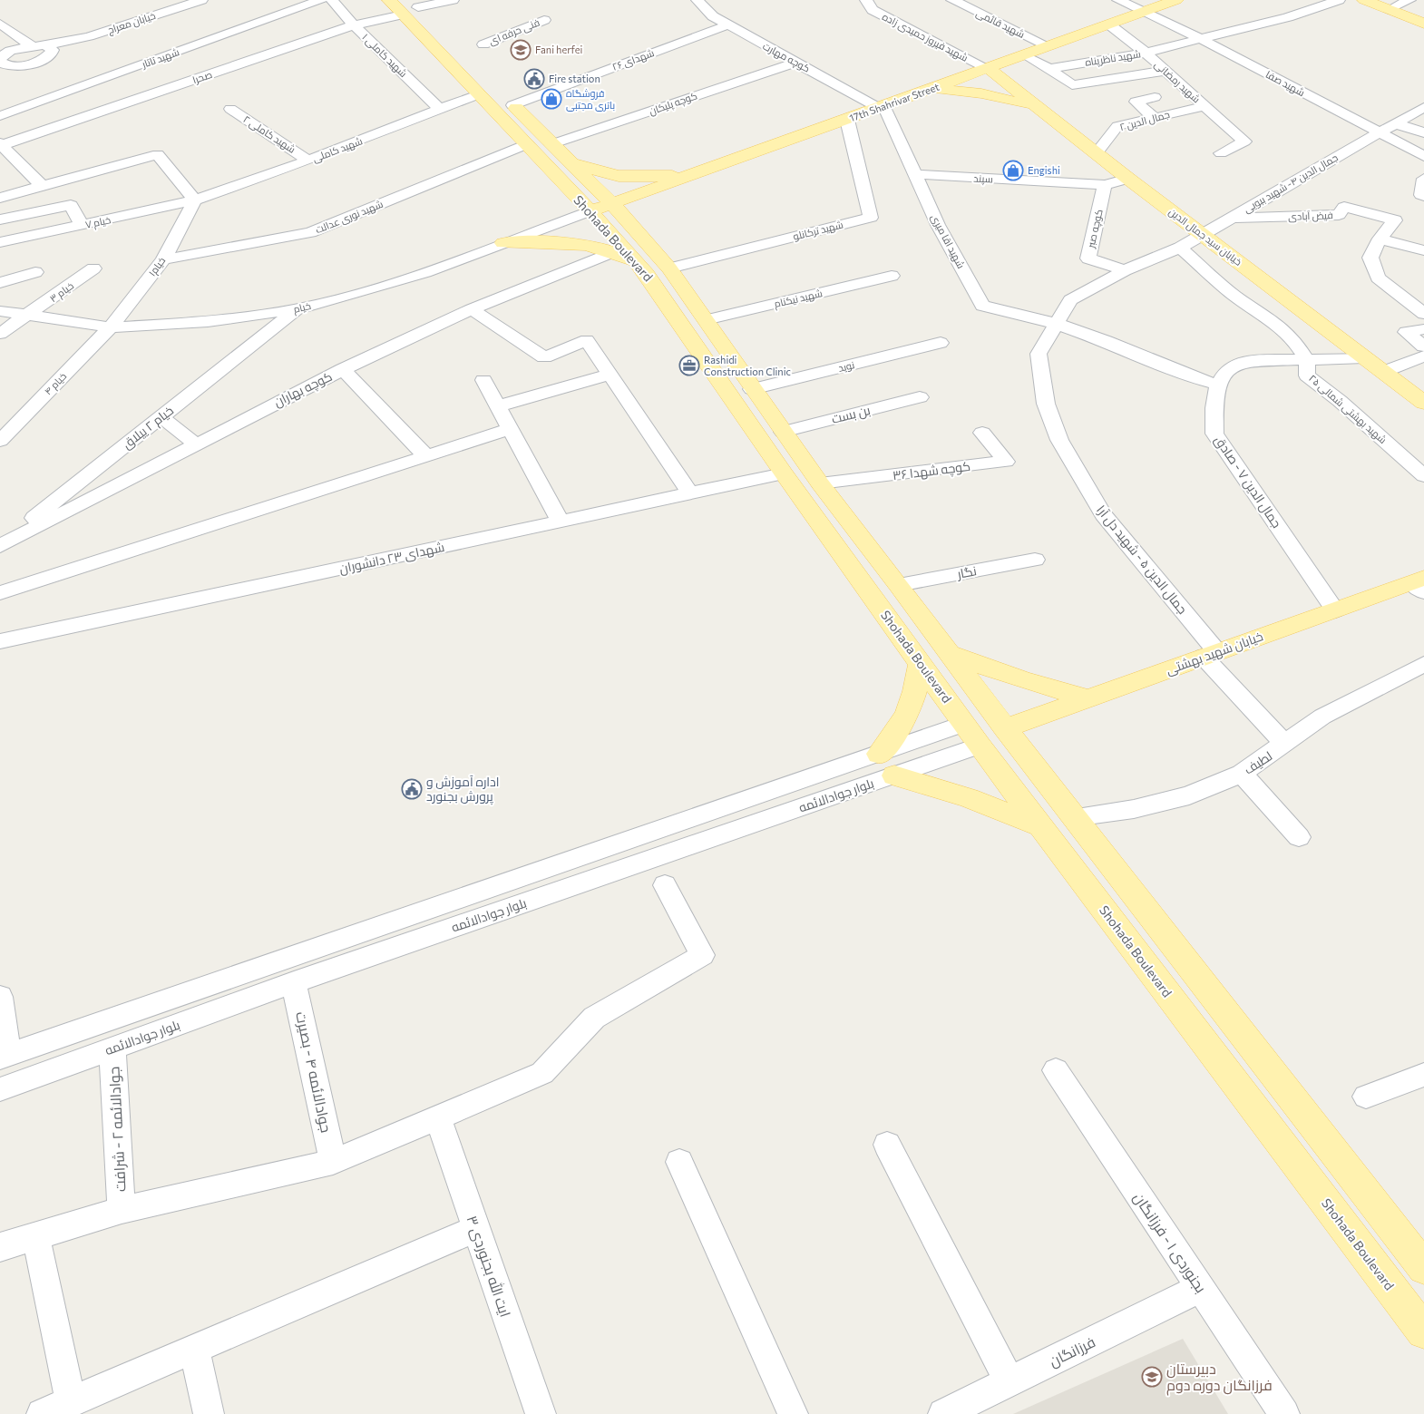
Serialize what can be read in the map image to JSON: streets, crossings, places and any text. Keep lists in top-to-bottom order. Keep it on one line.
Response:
{"streets":{"main road":["17th Shahrivar Street","خیابان سید جمال الدین","Shohada Boulevard","خیابان شهید بهشتی"],"street":["خیابان معراج","شهید قائمی","فنی حرفه ای","شهید فیروز حمیدی زاده","شهید کاملی ۱","کوچه مهارت","شهید تاتار","شهید ناظرپناه","شهدای ۲۶","صحرا","شهید رمضانی","شهید صفا","کوچه پلیکان","جمال الدین ۲","شهید کاملی ۲","شهید کاملی","سپند","جمال الدین ۴- شهید ببویی","فیض آبادی","شهید نوری عدالت","خیام ۷","کوچه صبر","شهید ترکانلو","شهید اقا میری","خیام۱","خیام ۳","شهید نیکنام","خیام","نوید","خیام ۴","کوچه بهاران","۲۵ شهید بهشتی شمالی","بن بست","خیام ۲ ییلاق","کوچه شهدا ۳۶","جمال الدین ۷ - صادق","شهدای ۲۳ دانشوران","جمال الدین ۵ - شهید دل آرا","نگار","لطیف","بلوار جوادالائمه","جوادالائمه ۴ - بصیرت","جوادالائمه ۲ - شرافت","بجنوردی ۱ - فرزانگان","ایت الله بجنوردی ۳","فرزانگان"]},"crossings":[["شهید قائمی","17th Shahrivar Street"],["شهید فیروز حمیدی زاده","17th Shahrivar Street"],["شهید فیروز حمیدی زاده","خیابان سید جمال الدین"],["شهید کاملی ۱","صحرا"],["شهید کاملی ۱","شهید کاملی"],["کوچه مهارت","شهدای ۲۶"],["کوچه مهارت","17th Shahrivar Street"],["کوچه مهارت","کوچه پلیکان"],["کوچه مهارت","شهید اقا میری"],["شهید ناظرپناه","شهید رمضانی"],["شهید ناظرپناه","شهید صفا"],["شهدای ۲۶","Shohada Boulevard"],["صحرا","Shohada Boulevard"],["شهید رمضانی","17th Shahrivar Street"],["شهید رمضانی","جمال الدین ۲"],["شهید صفا","17th Shahrivar Street"],["شهید صفا","جمال الدین ۴- شهید ببویی"],["17th Shahrivar Street","شهید ترکانلو"],["17th Shahrivar Street","خیابان سید جمال الدین"],["17th Shahrivar Street","Shohada Boulevard"],["17th Shahrivar Street","شهید اقا میری"],["17th Shahrivar Street","خیام"],["کوچه پلیکان","Shohada Boulevard"],["جمال الدین ۲","خیابان سید جمال الدین"],["شهید کاملی ۲","شهید کاملی"],["شهید کاملی","خیام ۷"],["شهید کاملی","Shohada Boulevard"],["شهید کاملی","خیام۱"],["سپند","کوچه صبر"],["سپند","شهید اقا میری"],["جمال الدین ۴- شهید ببویی","فیض آبادی"],["جمال الدین ۴- شهید ببویی","خیابان سید جمال الدین"],["جمال الدین ۴- شهید ببویی","جمال الدین ۵ - شهید دل آرا"],["شهید نوری عدالت","Shohada Boulevard"],["شهید نوری عدالت","خیام۱"],["خیام ۷","خیام۱"],["کوچه صبر","جمال الدین ۵ - شهید دل آرا"],["شهید ترکانلو","Shohada Boulevard"],["خیابان سید جمال الدین","جمال الدین ۷ - صادق"],["خیابان سید جمال الدین","جمال الدین ۵ - شهید دل آرا"],["Shohada Boulevard","شهید نیکنام"],["Shohada Boulevard","خیام"],["Shohada Boulevard","نوید"],["Shohada Boulevard","کوچه بهاران"],["Shohada Boulevard","بن بست"],["Shohada Boulevard","کوچه شهدا ۳۶"],["Shohada Boulevard","شهدای ۲۳ دانشوران"],["Shohada Boulevard","نگار"],["Shohada Boulevard","خیابان شهید بهشتی"],["Shohada Boulevard","لطیف"],["Shohada Boulevard","بلوار جوادالائمه"],["شهید اقا میری","جمال الدین ۷ - صادق"],["شهید اقا میری","جمال الدین ۵ - شهید دل آرا"],["خیام۱","خیام"],["خیام۱","خیام ۴"],["خیام ۳","خیام"],["خیام","خیام ۴"],["خیام","خیام ۲ ییلاق"],["کوچه بهاران","خیام ۲ ییلاق"],["۲۵ شهید بهشتی شمالی","جمال الدین ۷ - صادق"],["۲۵ شهید بهشتی شمالی","جمال الدین ۵ - شهید دل آرا"],["جمال الدین ۷ - صادق","خیابان شهید بهشتی"],["جمال الدین ۵ - شهید دل آرا","خیابان شهید بهشتی"],["جمال الدین ۵ - شهید دل آرا","لطیف"],["بلوار جوادالائمه","جوادالائمه ۴ - بصیرت"],["بلوار جوادالائمه","جوادالائمه ۲ - شرافت"],["بجنوردی ۱ - فرزانگان","فرزانگان"]],"places":{"school or university":["Fani herfei","دبیرستان فرزانگان دوره دوم"],"public building":["Fire station","اداره آموزش و پرورش بجنورد"],"shop":["فروشگاه باتری مجتبی","Engishi"],"office":["Rashidi Construction Clinic"]}}
